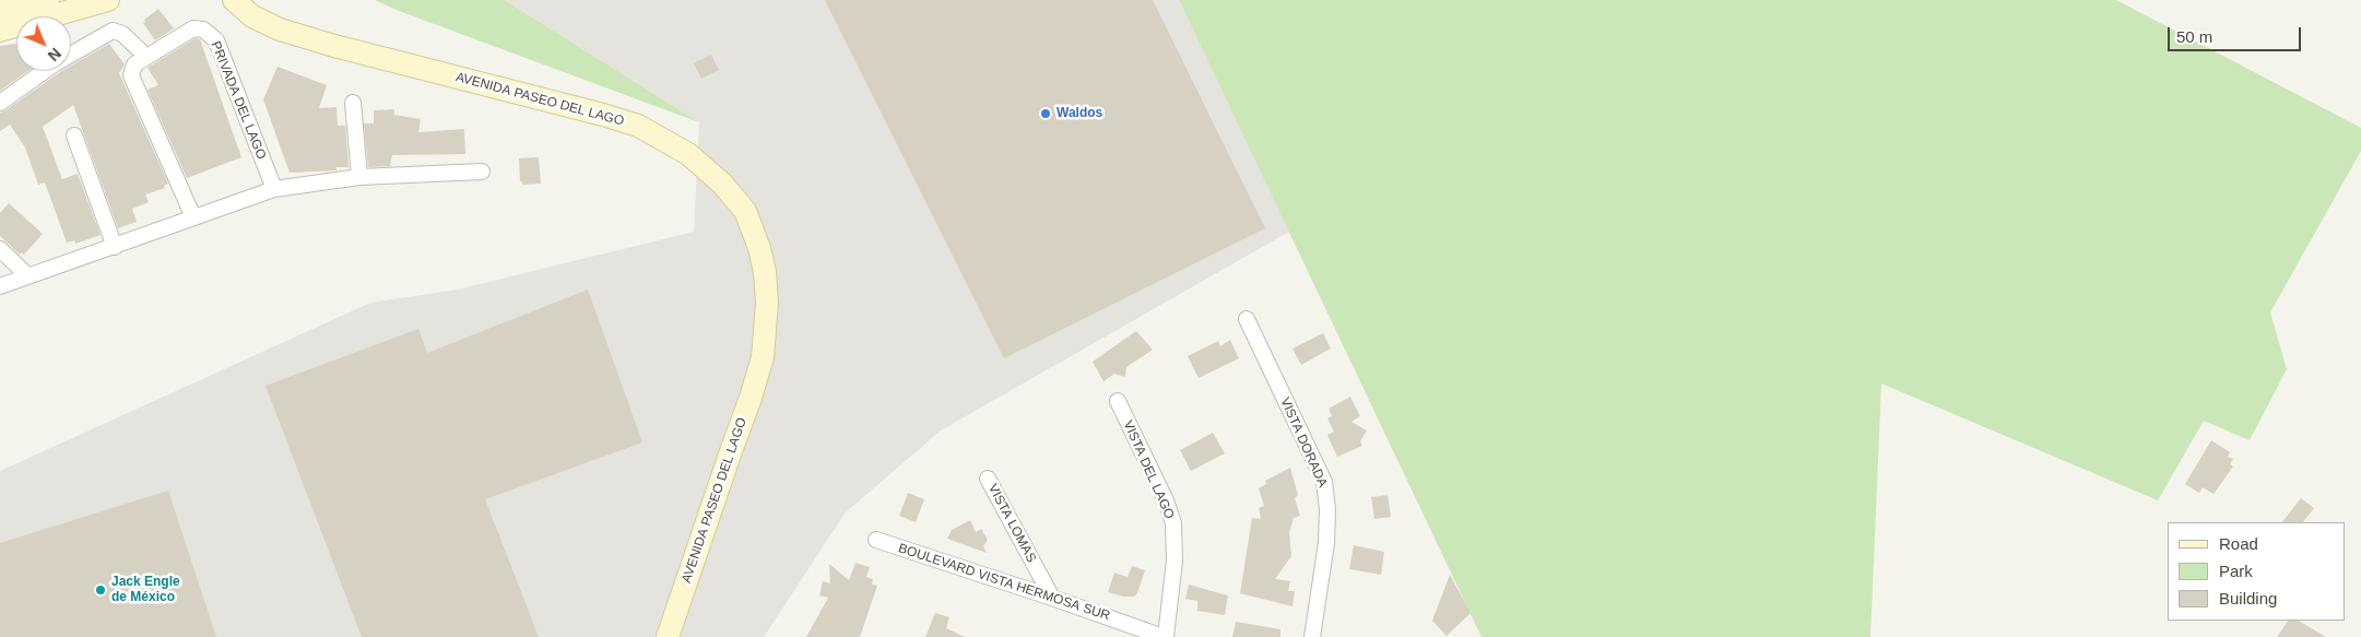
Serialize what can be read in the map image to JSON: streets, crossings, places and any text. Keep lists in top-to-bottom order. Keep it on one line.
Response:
{"streets":{"main road":["AVENIDA PASEO DEL LAGO"],"street":["PRIVADA DEL LAGO","VISTA DORADA","VISTA DEL LAGO","VISTA LOMAS","BOULEVARD VISTA HERMOSA SUR"]},"crossings":[["VISTA DEL LAGO","BOULEVARD VISTA HERMOSA SUR"],["VISTA LOMAS","BOULEVARD VISTA HERMOSA SUR"]],"places":["Waldos","Jack Engle de México"],"legend":["Road","Park","Building"],"scale_bar":"50 m","north":"bottom right"}
